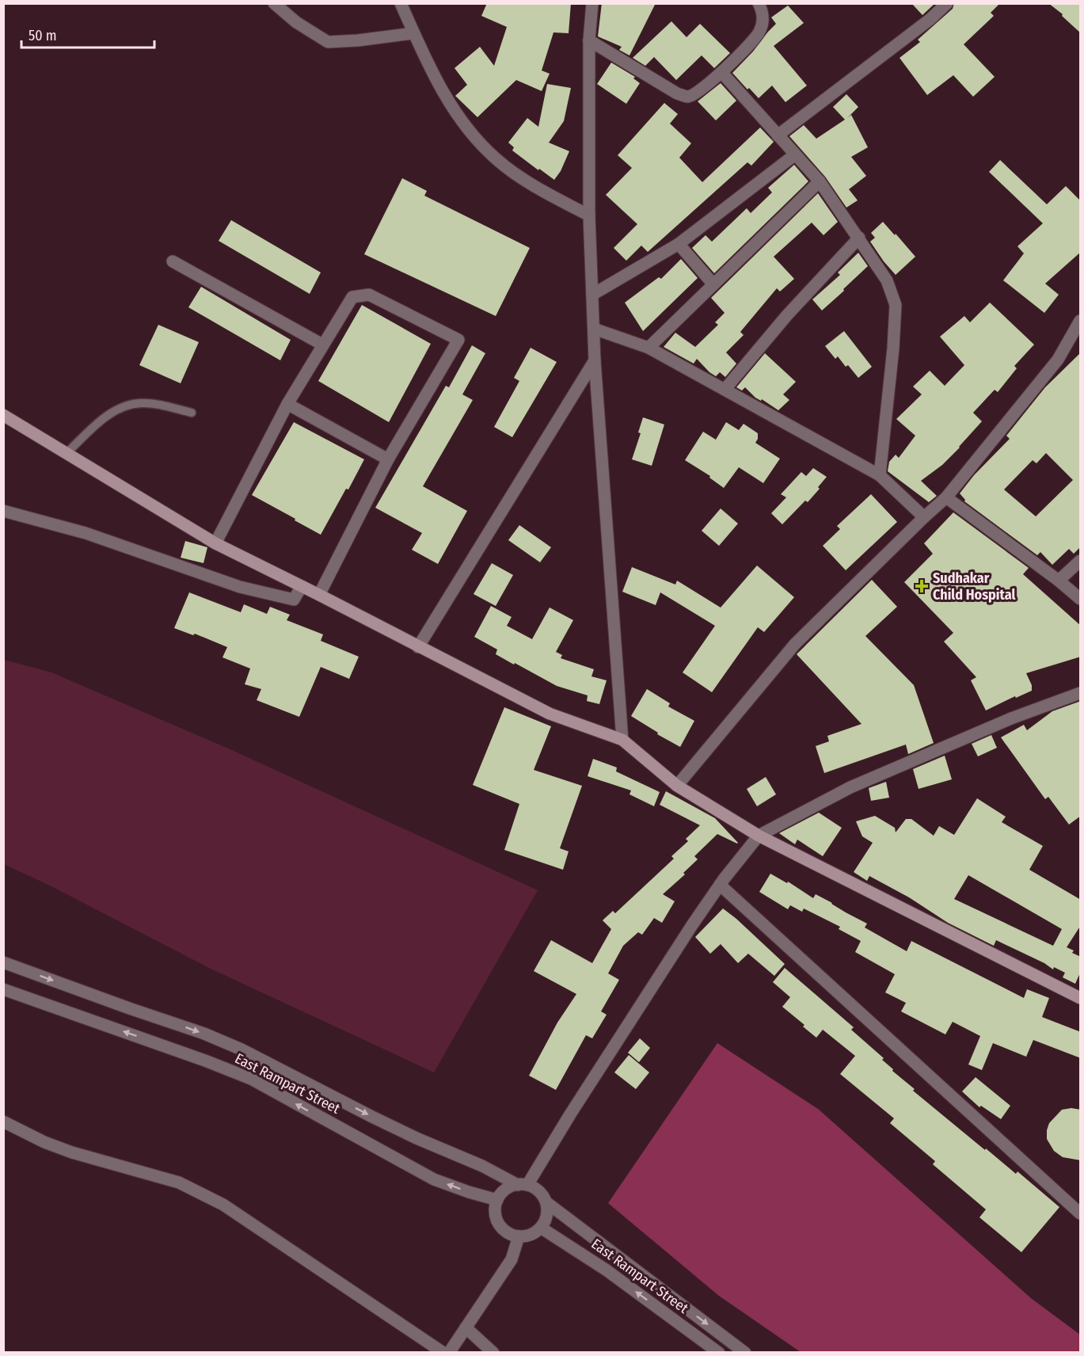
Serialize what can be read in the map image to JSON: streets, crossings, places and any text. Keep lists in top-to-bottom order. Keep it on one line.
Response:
{"streets":{"street":["East Rampart Street"]},"places":{"health":["Sudhakar Child Hospital"]},"scale_bar":"50 m"}
